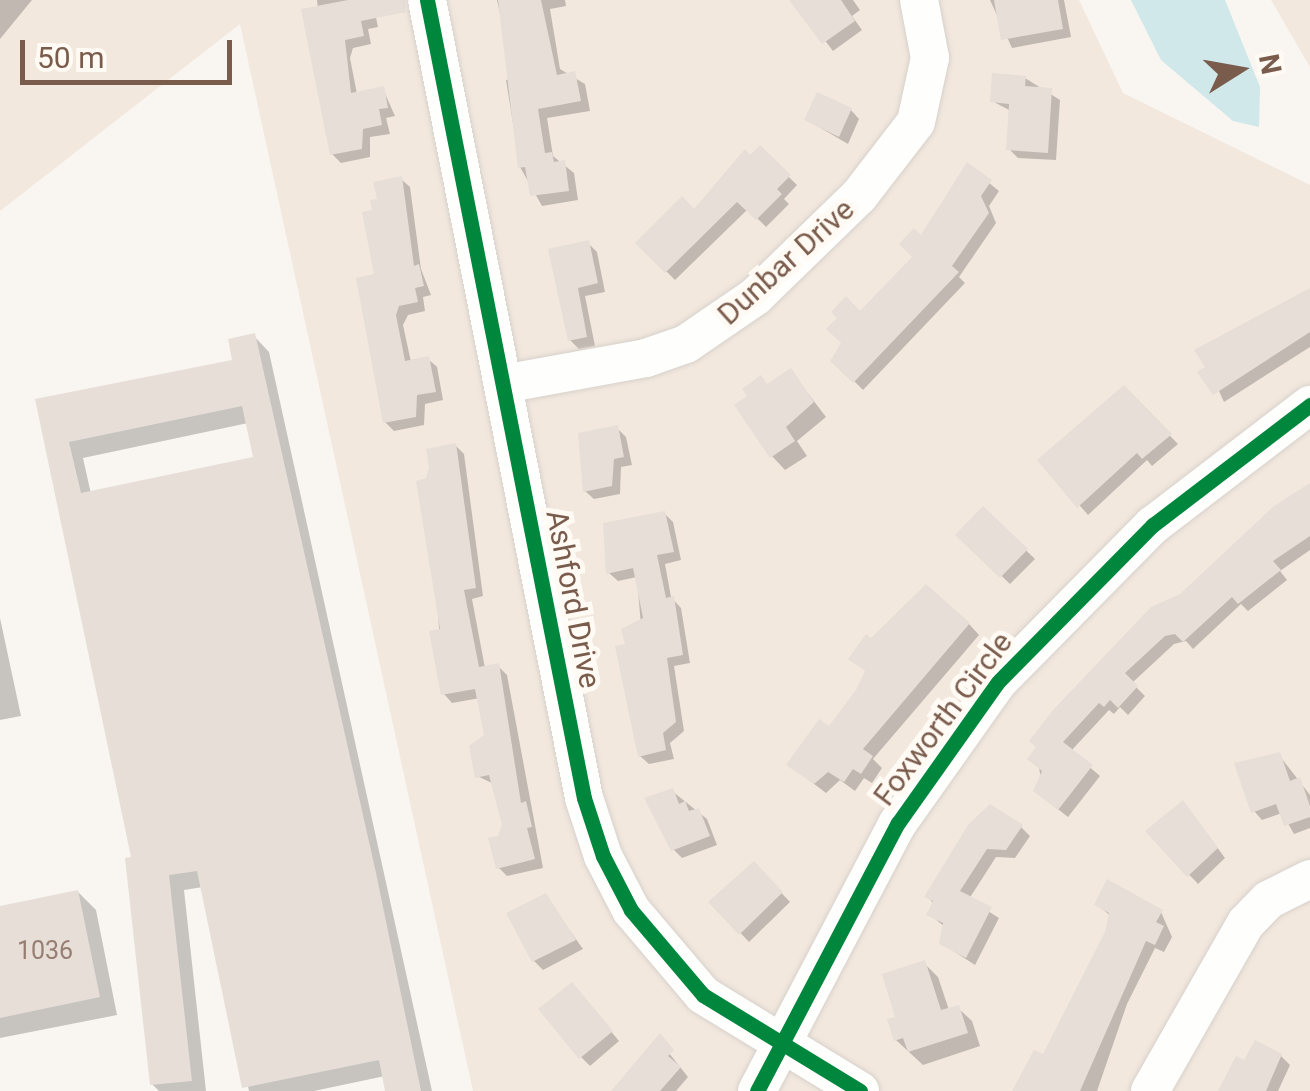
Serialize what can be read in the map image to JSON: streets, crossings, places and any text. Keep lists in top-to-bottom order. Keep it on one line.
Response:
{"streets":{"street":["Dunbar Drive","Ashford Drive","Foxworth Circle"]},"crossings":[["Dunbar Drive","Ashford Drive"],["Ashford Drive","Foxworth Circle"]],"house_numbers":["1036"],"scale_bar":"50 m","north":"right"}
